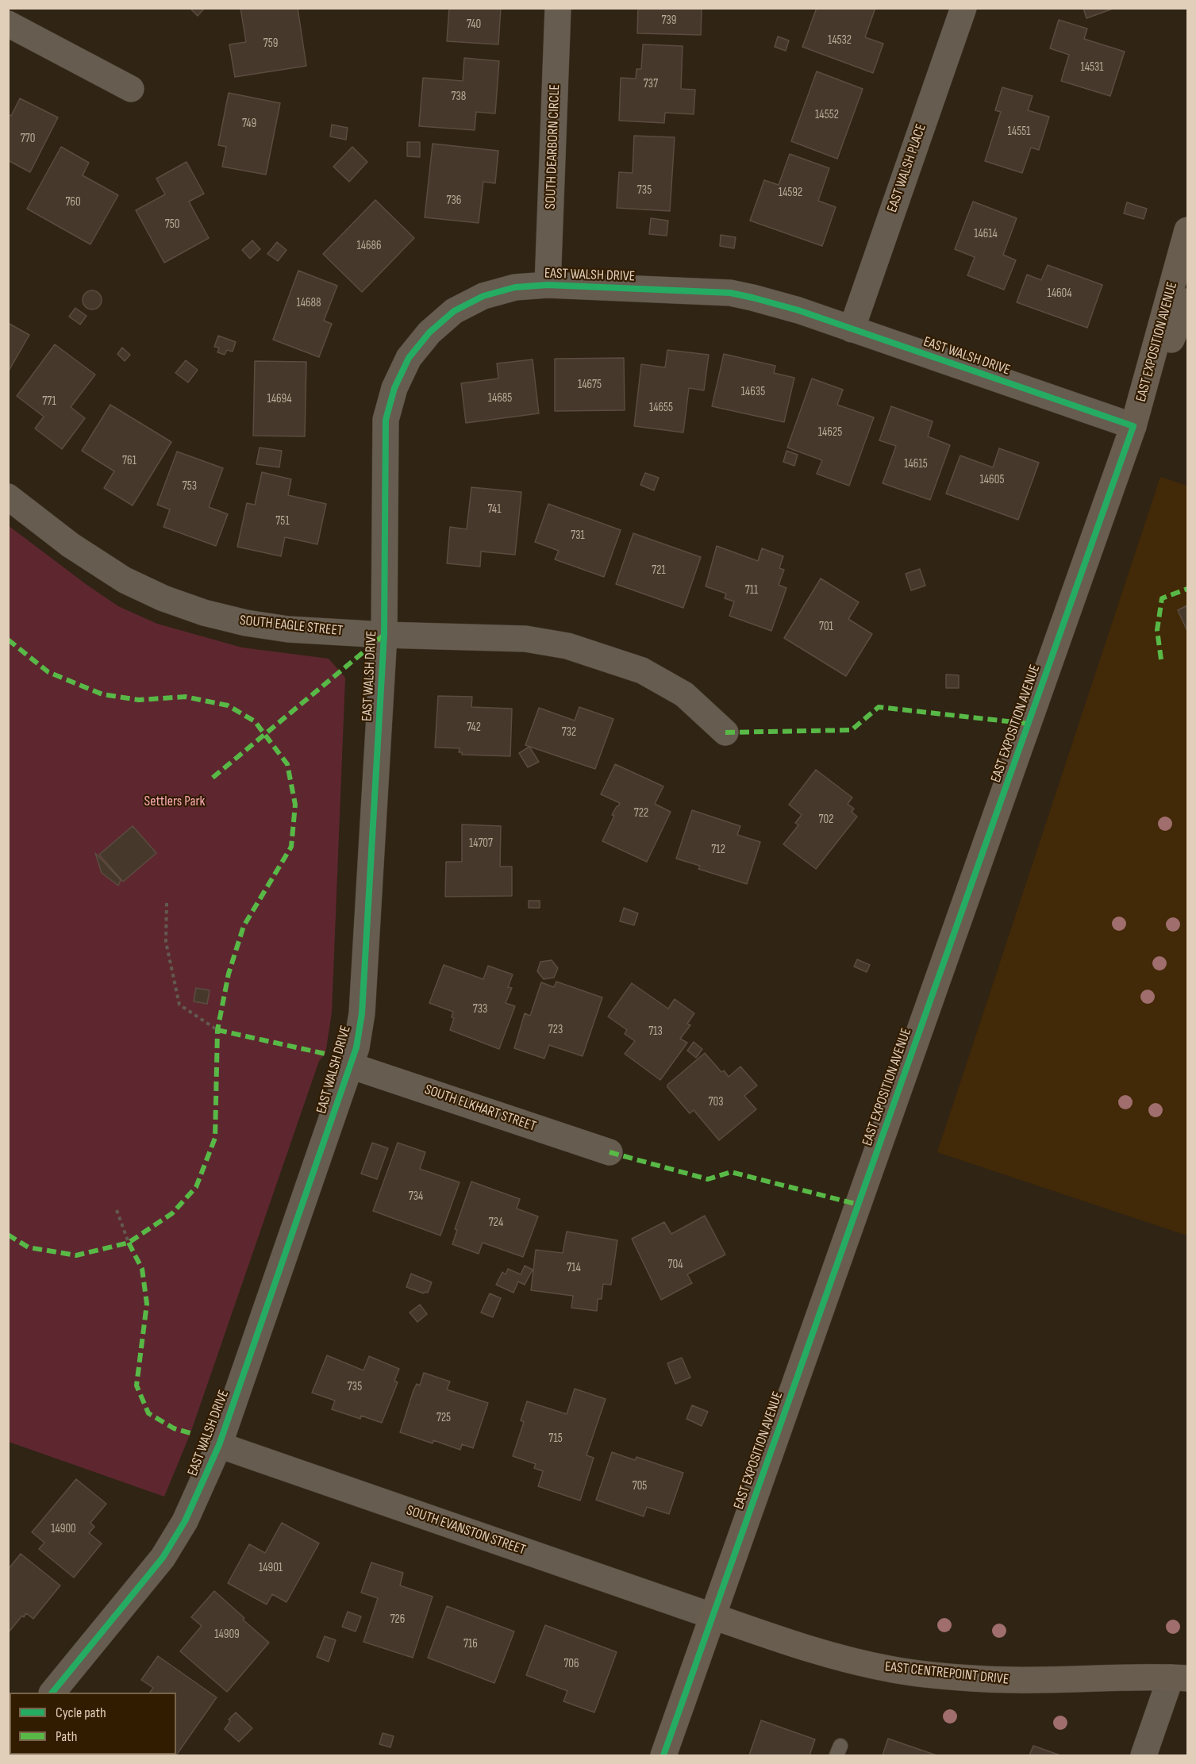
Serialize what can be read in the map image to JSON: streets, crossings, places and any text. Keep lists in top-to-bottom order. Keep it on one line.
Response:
{"streets":{"street":["SOUTH DEARBORN CIRCLE","EAST WALSH PLACE","EAST WALSH DRIVE","EAST EXPOSITION AVENUE","SOUTH EAGLE STREET","SOUTH ELKHART STREET","SOUTH EVANSTON STREET","EAST CENTREPOINT DRIVE"]},"crossings":[["SOUTH DEARBORN CIRCLE","EAST WALSH DRIVE"],["EAST WALSH PLACE","EAST WALSH DRIVE"],["EAST WALSH DRIVE","EAST EXPOSITION AVENUE"],["EAST WALSH DRIVE","SOUTH EAGLE STREET"],["EAST WALSH DRIVE","SOUTH ELKHART STREET"],["EAST WALSH DRIVE","SOUTH EVANSTON STREET"],["EAST EXPOSITION AVENUE","SOUTH EVANSTON STREET"],["EAST EXPOSITION AVENUE","EAST CENTREPOINT DRIVE"],["SOUTH EVANSTON STREET","EAST CENTREPOINT DRIVE"]],"parks":["Settlers Park"],"house_numbers":["739","740","14532","759","14531","737","738","14552","749","14551","770","735","14592","736","760","750","14614","14686","14604","14688","14675","14635","14685","14694","771","14655","14625","761","14615","14605","753","741","751","731","721","711","701","742","732","722","702","14707","712","733","723","713","703","734","724","704","714","735","725","715","705","14900","14901","726","14909","716","706"],"legend":["Cycle path","Path"]}
